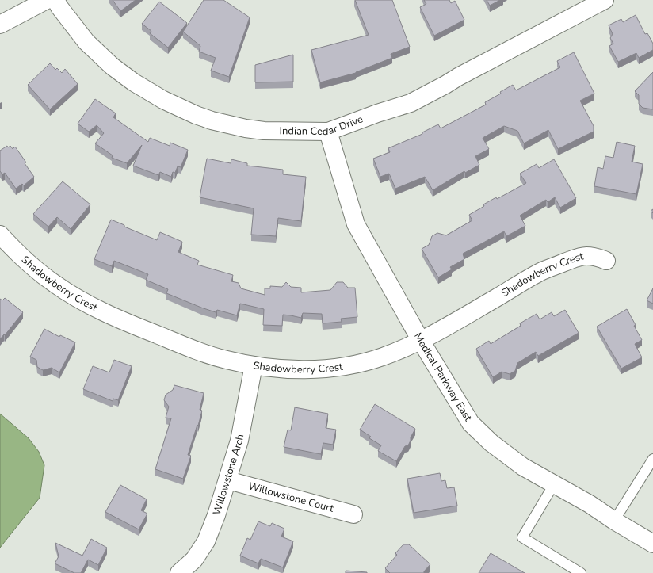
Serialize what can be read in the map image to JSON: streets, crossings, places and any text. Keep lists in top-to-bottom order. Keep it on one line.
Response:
{"streets":{"street":["Indian Cedar Drive","Shadowberry Crest","Medical Parkway East","Willowstone Arch","Willowstone Court"]},"crossings":[["Indian Cedar Drive","Medical Parkway East"],["Shadowberry Crest","Medical Parkway East"],["Shadowberry Crest","Willowstone Arch"],["Willowstone Arch","Willowstone Court"]]}
